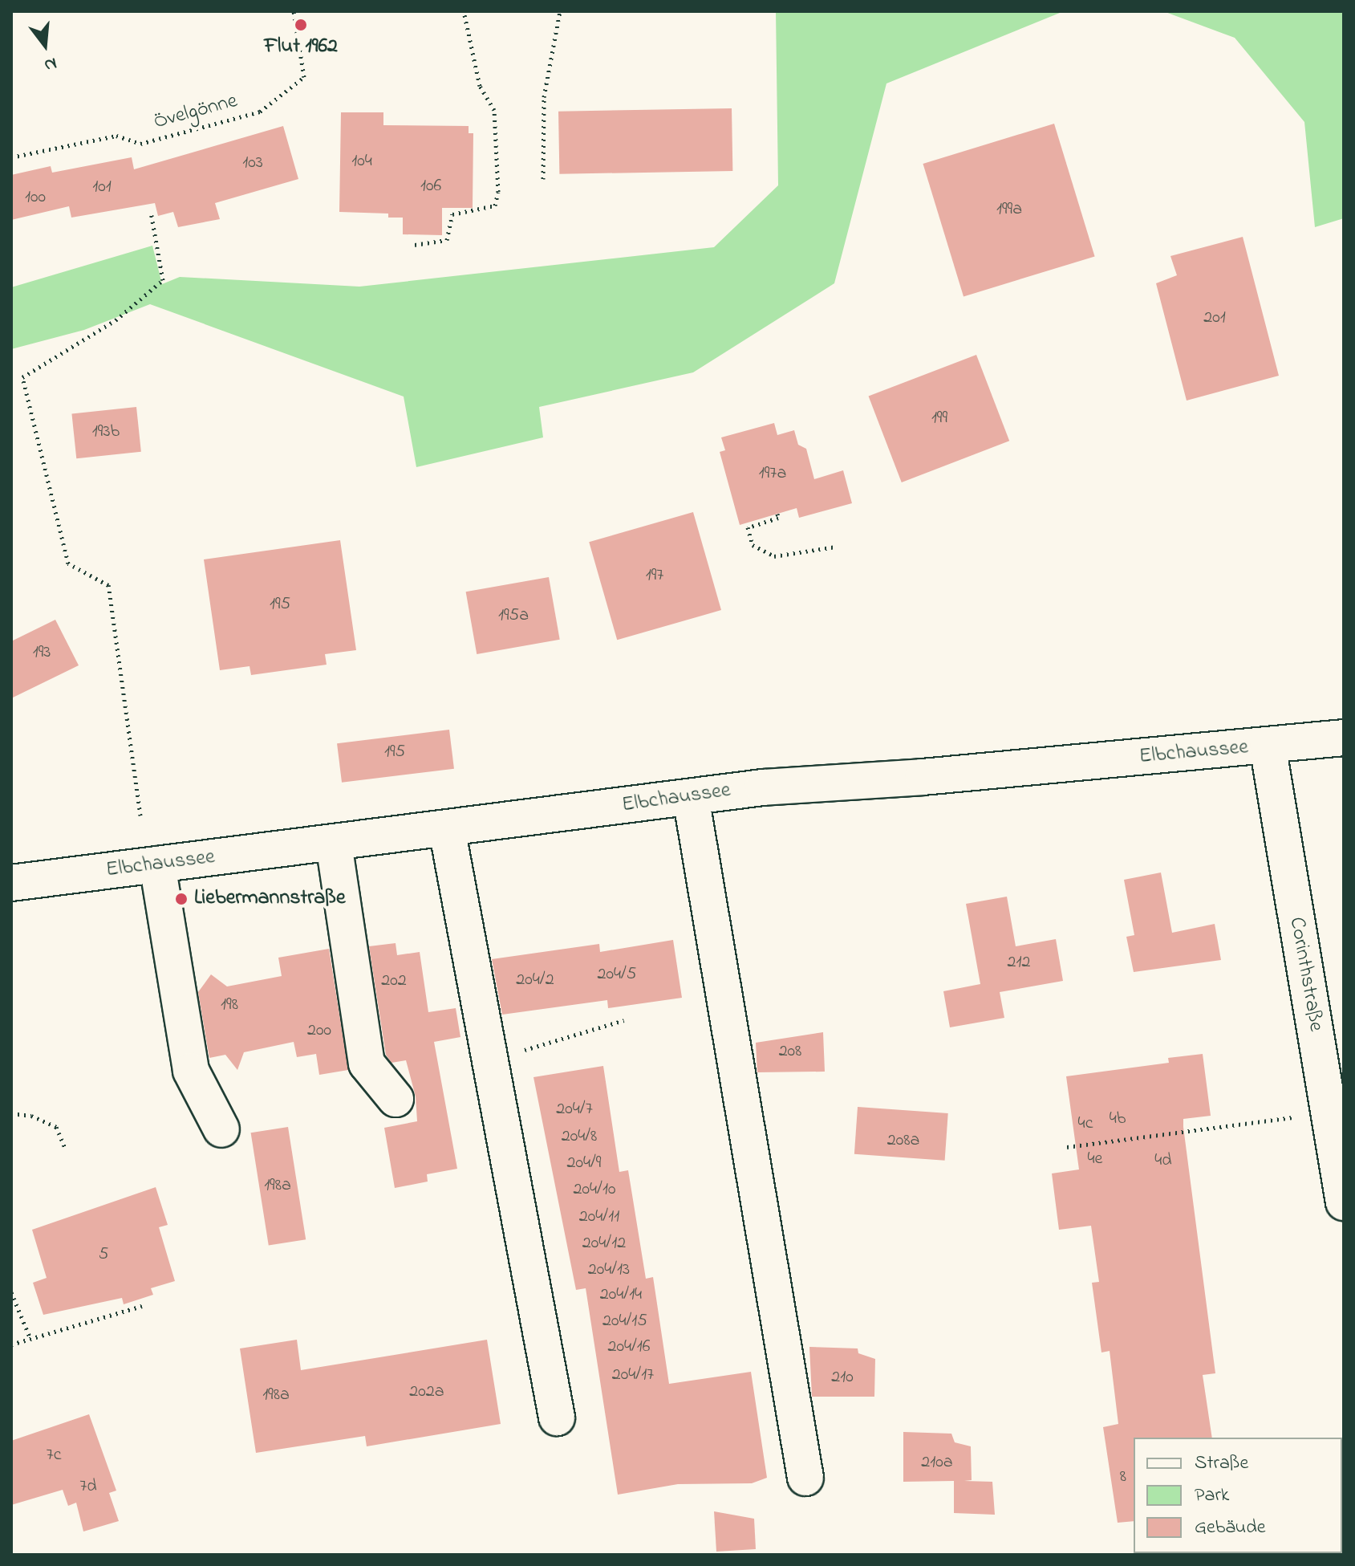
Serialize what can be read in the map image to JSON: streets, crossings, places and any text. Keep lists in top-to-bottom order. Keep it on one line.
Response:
{"streets":{"main road":["Elbchaussee","Corinthstraße"],"path":["Övelgönne"]},"crossings":[["Elbchaussee","Corinthstraße"]],"places":["Flut 1962","Liebermannstraße"],"house_numbers":["104","103","106","101","100","199a","201","199","193b","197a","197","195","195a","193","195","212","204/5","204/2","202","198","200","208","204/7","4b","4c","204/8","208a","4e","4d","204/9","198a","204/10","204/11","204/12","5","204/13","204/14","204/15","204/16","204/17","210","202a","198a","7c","210a","8","7d"],"legend":["Straße","Park","Gebäude"],"north":"bottom"}
